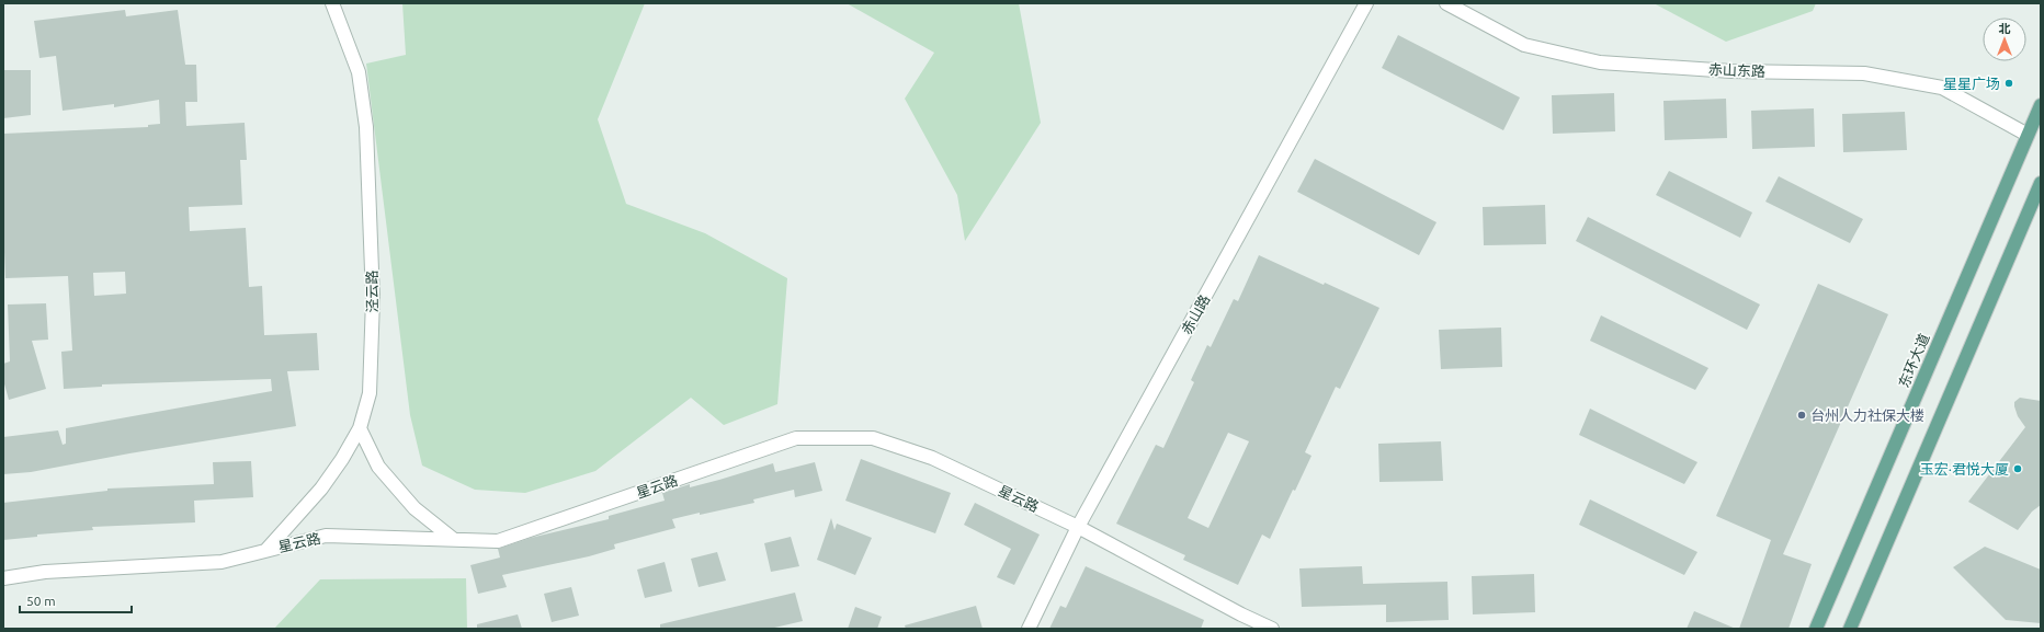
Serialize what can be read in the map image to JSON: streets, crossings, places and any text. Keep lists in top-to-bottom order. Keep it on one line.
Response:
{"streets":{"main road":["东环大道"],"street":["赤山东路","泾云路","赤山路","星云路"]},"crossings":[["赤山东路","东环大道"],["泾云路","星云路"],["赤山路","星云路"]],"places":["星星广场","台州人力社保大楼","玉宏·君悦大厦"],"scale_bar":"50 m","north":"top"}
